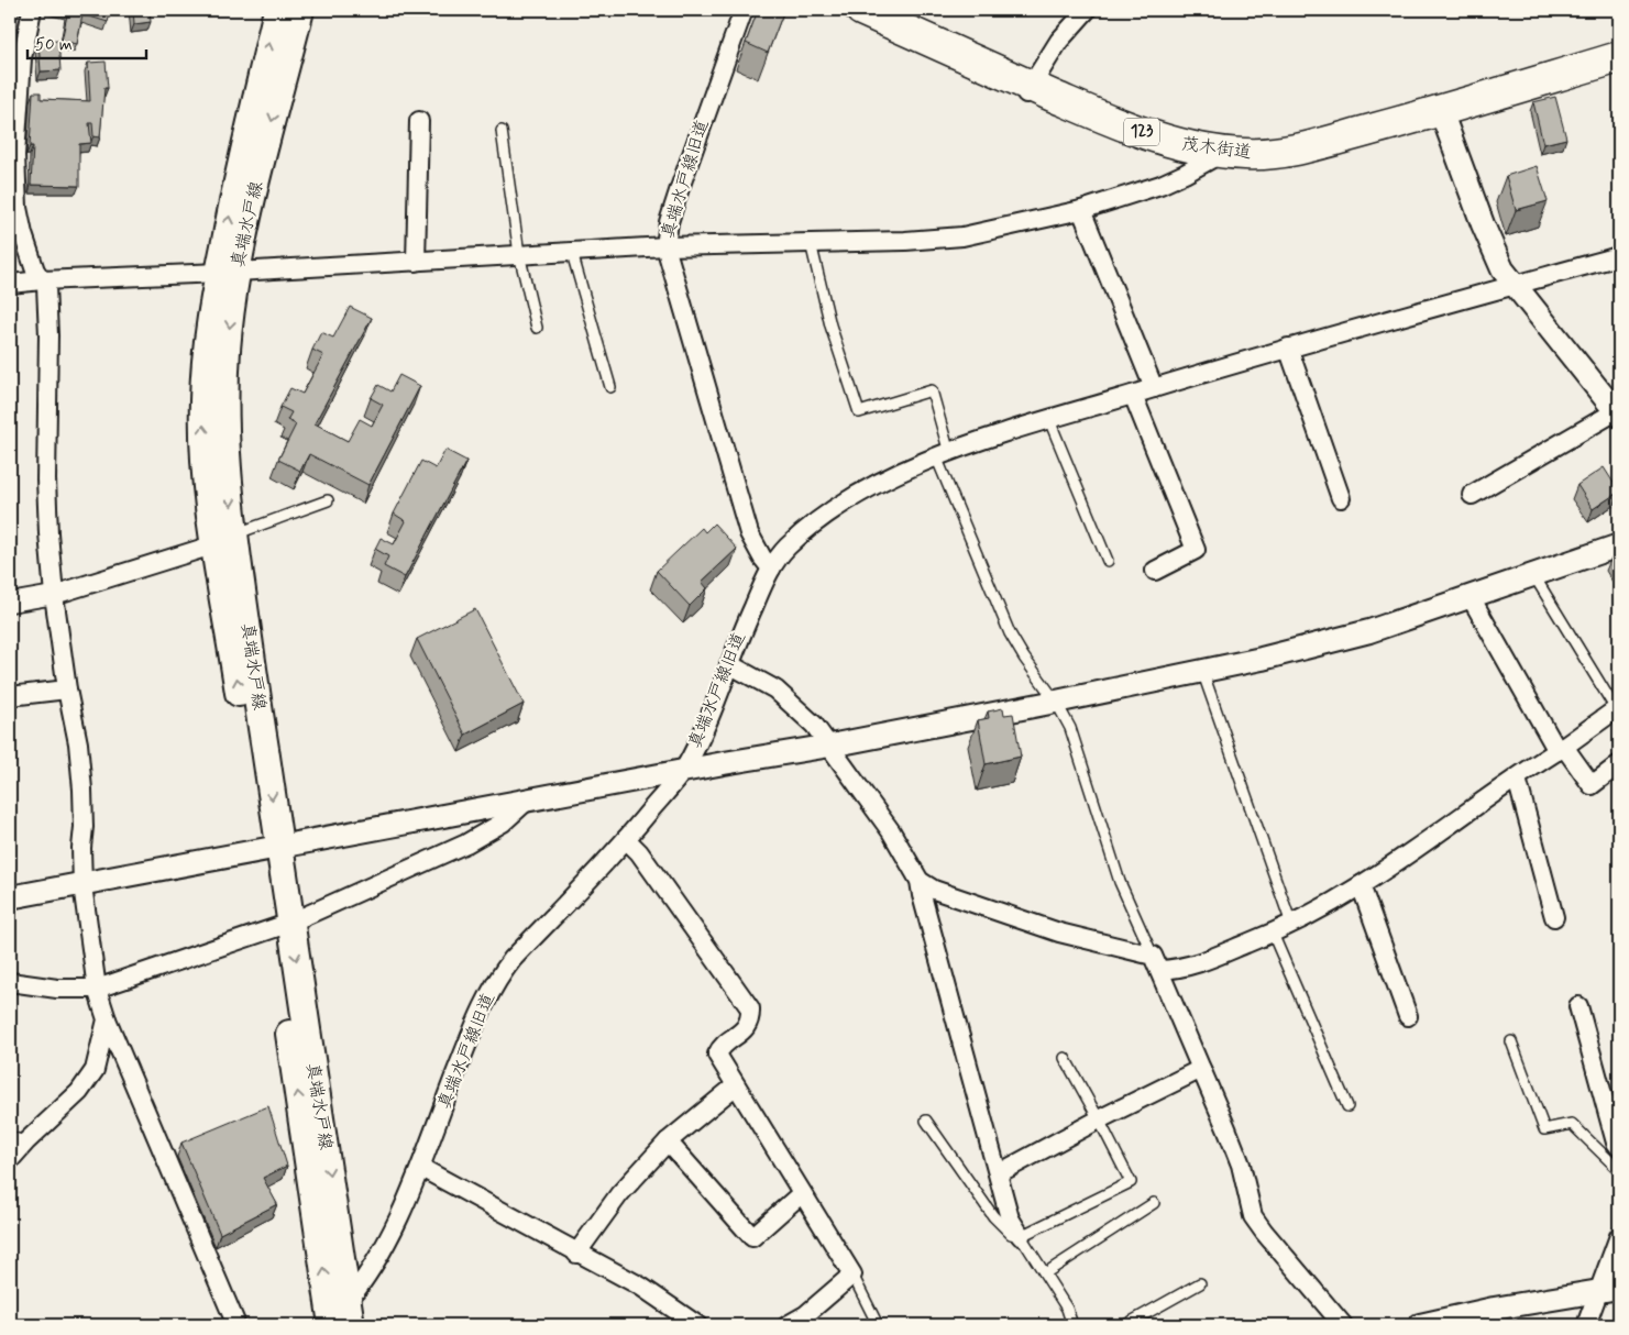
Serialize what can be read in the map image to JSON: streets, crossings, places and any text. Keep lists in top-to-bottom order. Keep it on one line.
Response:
{"streets":{"highway":["123","茂木街道"],"main road":["真端水戸線"],"street":["真端水戸線旧道"]},"crossings":[["真端水戸線旧道","真端水戸線"]],"scale_bar":"50 m"}
